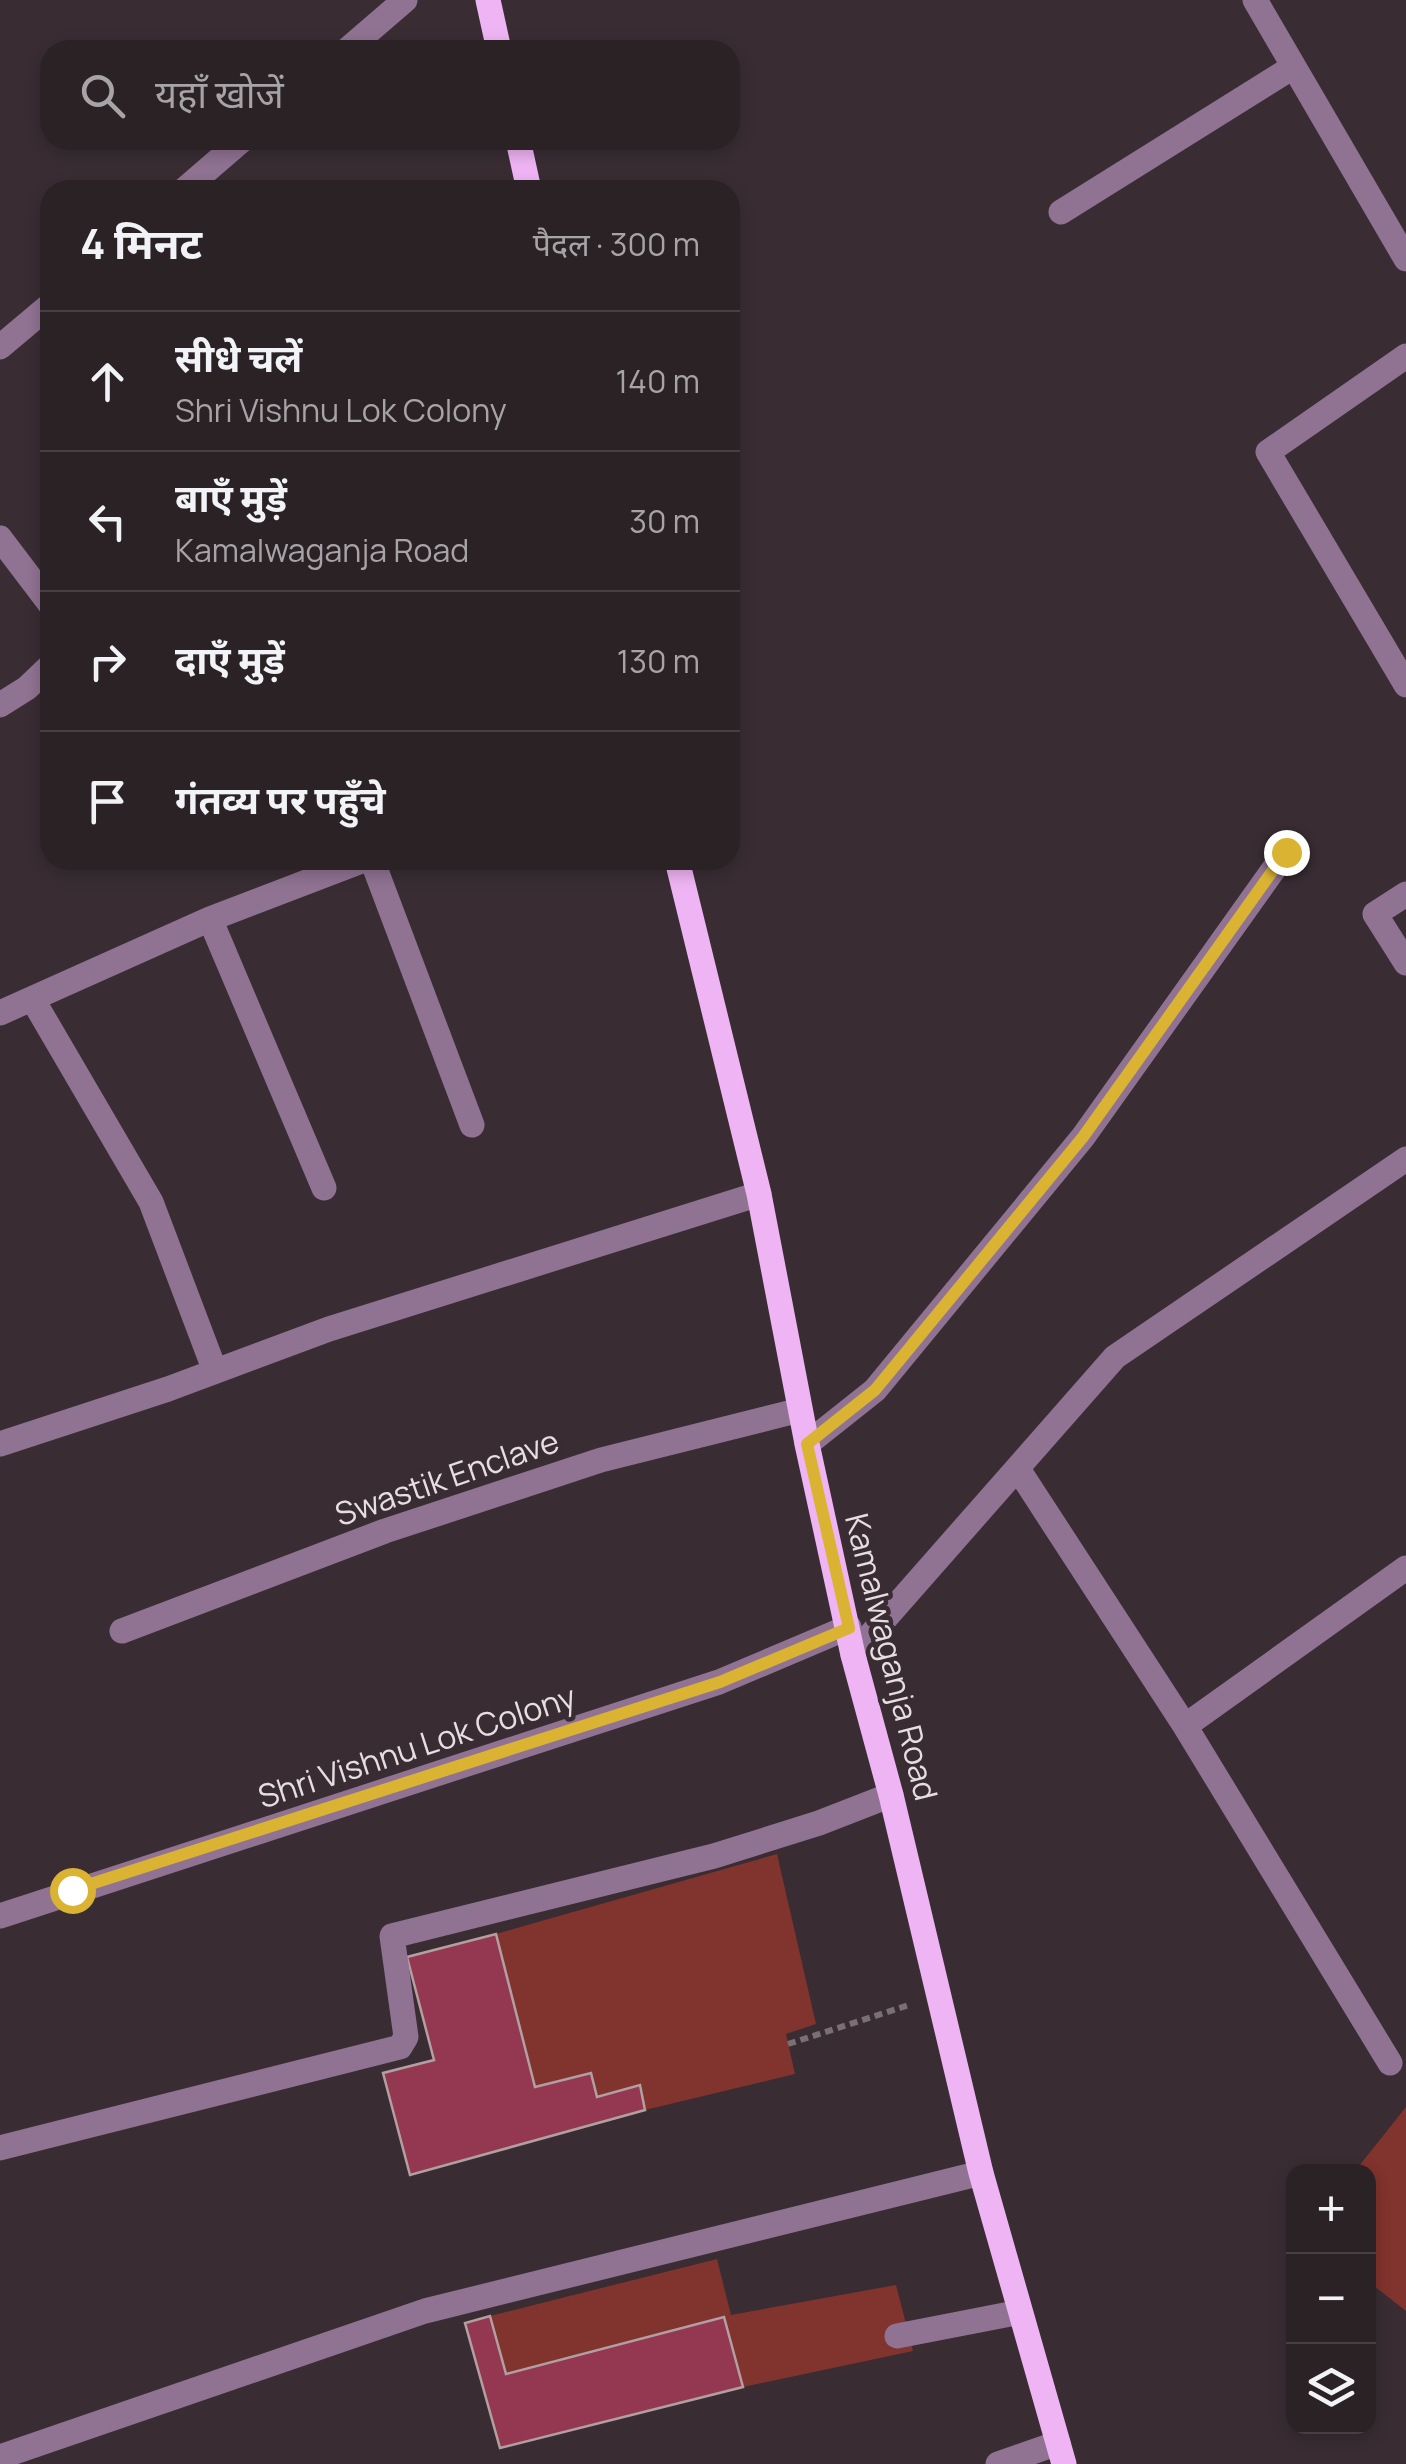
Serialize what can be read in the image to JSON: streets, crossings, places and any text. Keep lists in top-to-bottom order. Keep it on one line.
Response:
{"streets":{"main road":["Kamalwaganja Road"],"street":["Swastik Enclave","Shri Vishnu Lok Colony"]},"crossings":[["Swastik Enclave","Kamalwaganja Road"],["Kamalwaganja Road","Shri Vishnu Lok Colony"]],"page":{"search":"यहाँ खोजें","heading":["4 मिनट","पैदल · 300 m"],"list":[["सीधे चलें","Shri Vishnu Lok Colony","140 m"],["बाएँ मुड़ें","Kamalwaganja Road","30 m"],["दाएँ मुड़ें","130 m"],"गंतव्य पर पहुँचे"],"map_buttons":["+","−"]}}
